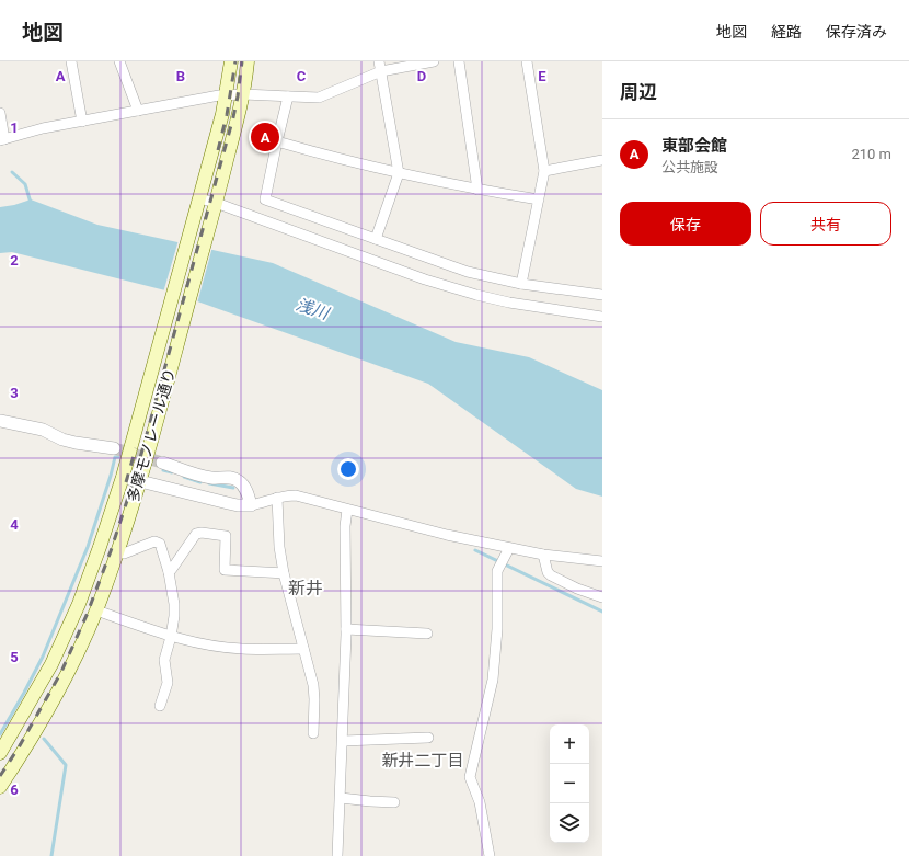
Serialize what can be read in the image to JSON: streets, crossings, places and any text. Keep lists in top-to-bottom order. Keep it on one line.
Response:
{"streets":{"main road":["多摩モノレール通り"]},"districts":["新井","新井二丁目"],"water":["浅川"],"page":{"header":"地図","nav":["地図","経路","保存済み"],"heading":"周辺","list":[{"mark":"A","name":"東部会館","note":"公共施設","value":"210 m"}],"pins":"A","buttons":["保存","共有"],"map_buttons":["+","−"]},"grid":{"columns":["A","B","C","D","E"],"rows":["1","2","3","4","5","6"]}}
